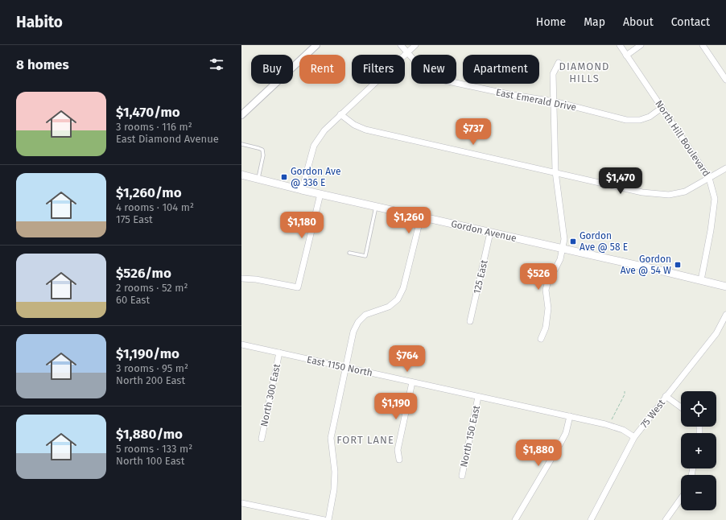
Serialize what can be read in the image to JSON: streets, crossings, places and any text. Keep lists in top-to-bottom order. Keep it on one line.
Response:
{"streets":{"main road":["Gordon Avenue"],"street":["East Emerald Drive","North Hill Boulevard","125 East","East 1150 North","North 300 East","75 West","North 150 East"]},"crossings":[["East Emerald Drive","North Hill Boulevard"],["North Hill Boulevard","Gordon Avenue"],["Gordon Avenue","125 East"],["East 1150 North","North 300 East"],["East 1150 North","75 West"],["East 1150 North","North 150 East"]],"districts":["DIAMOND HILLS","FORT LANE"],"places":{"transit":["Gordon Ave @ 336 E","Gordon Ave @ 58 E","Gordon Ave @ 54 W"]},"page":{"header":"Habito","nav":["Home","Map","About","Contact"],"heading":"8 homes","chip":["Buy","Rent","Filters","New","Apartment"],"list":[{"name":"$1,470/mo","note":"3 rooms · 116 m² · East Diamond Avenue"},{"name":"$1,260/mo","note":"4 rooms · 104 m² · 175 East"},{"name":"$526/mo","note":"2 rooms · 52 m² · 60 East"},{"name":"$1,190/mo","note":"3 rooms · 95 m² · North 200 East"},{"name":"$1,880/mo","note":"5 rooms · 133 m² · North 100 East"}],"price":["$737","$1,470","$1,260","$1,180","$526","$764","$1,190","$1,880"],"map_buttons":["+","−"]}}
